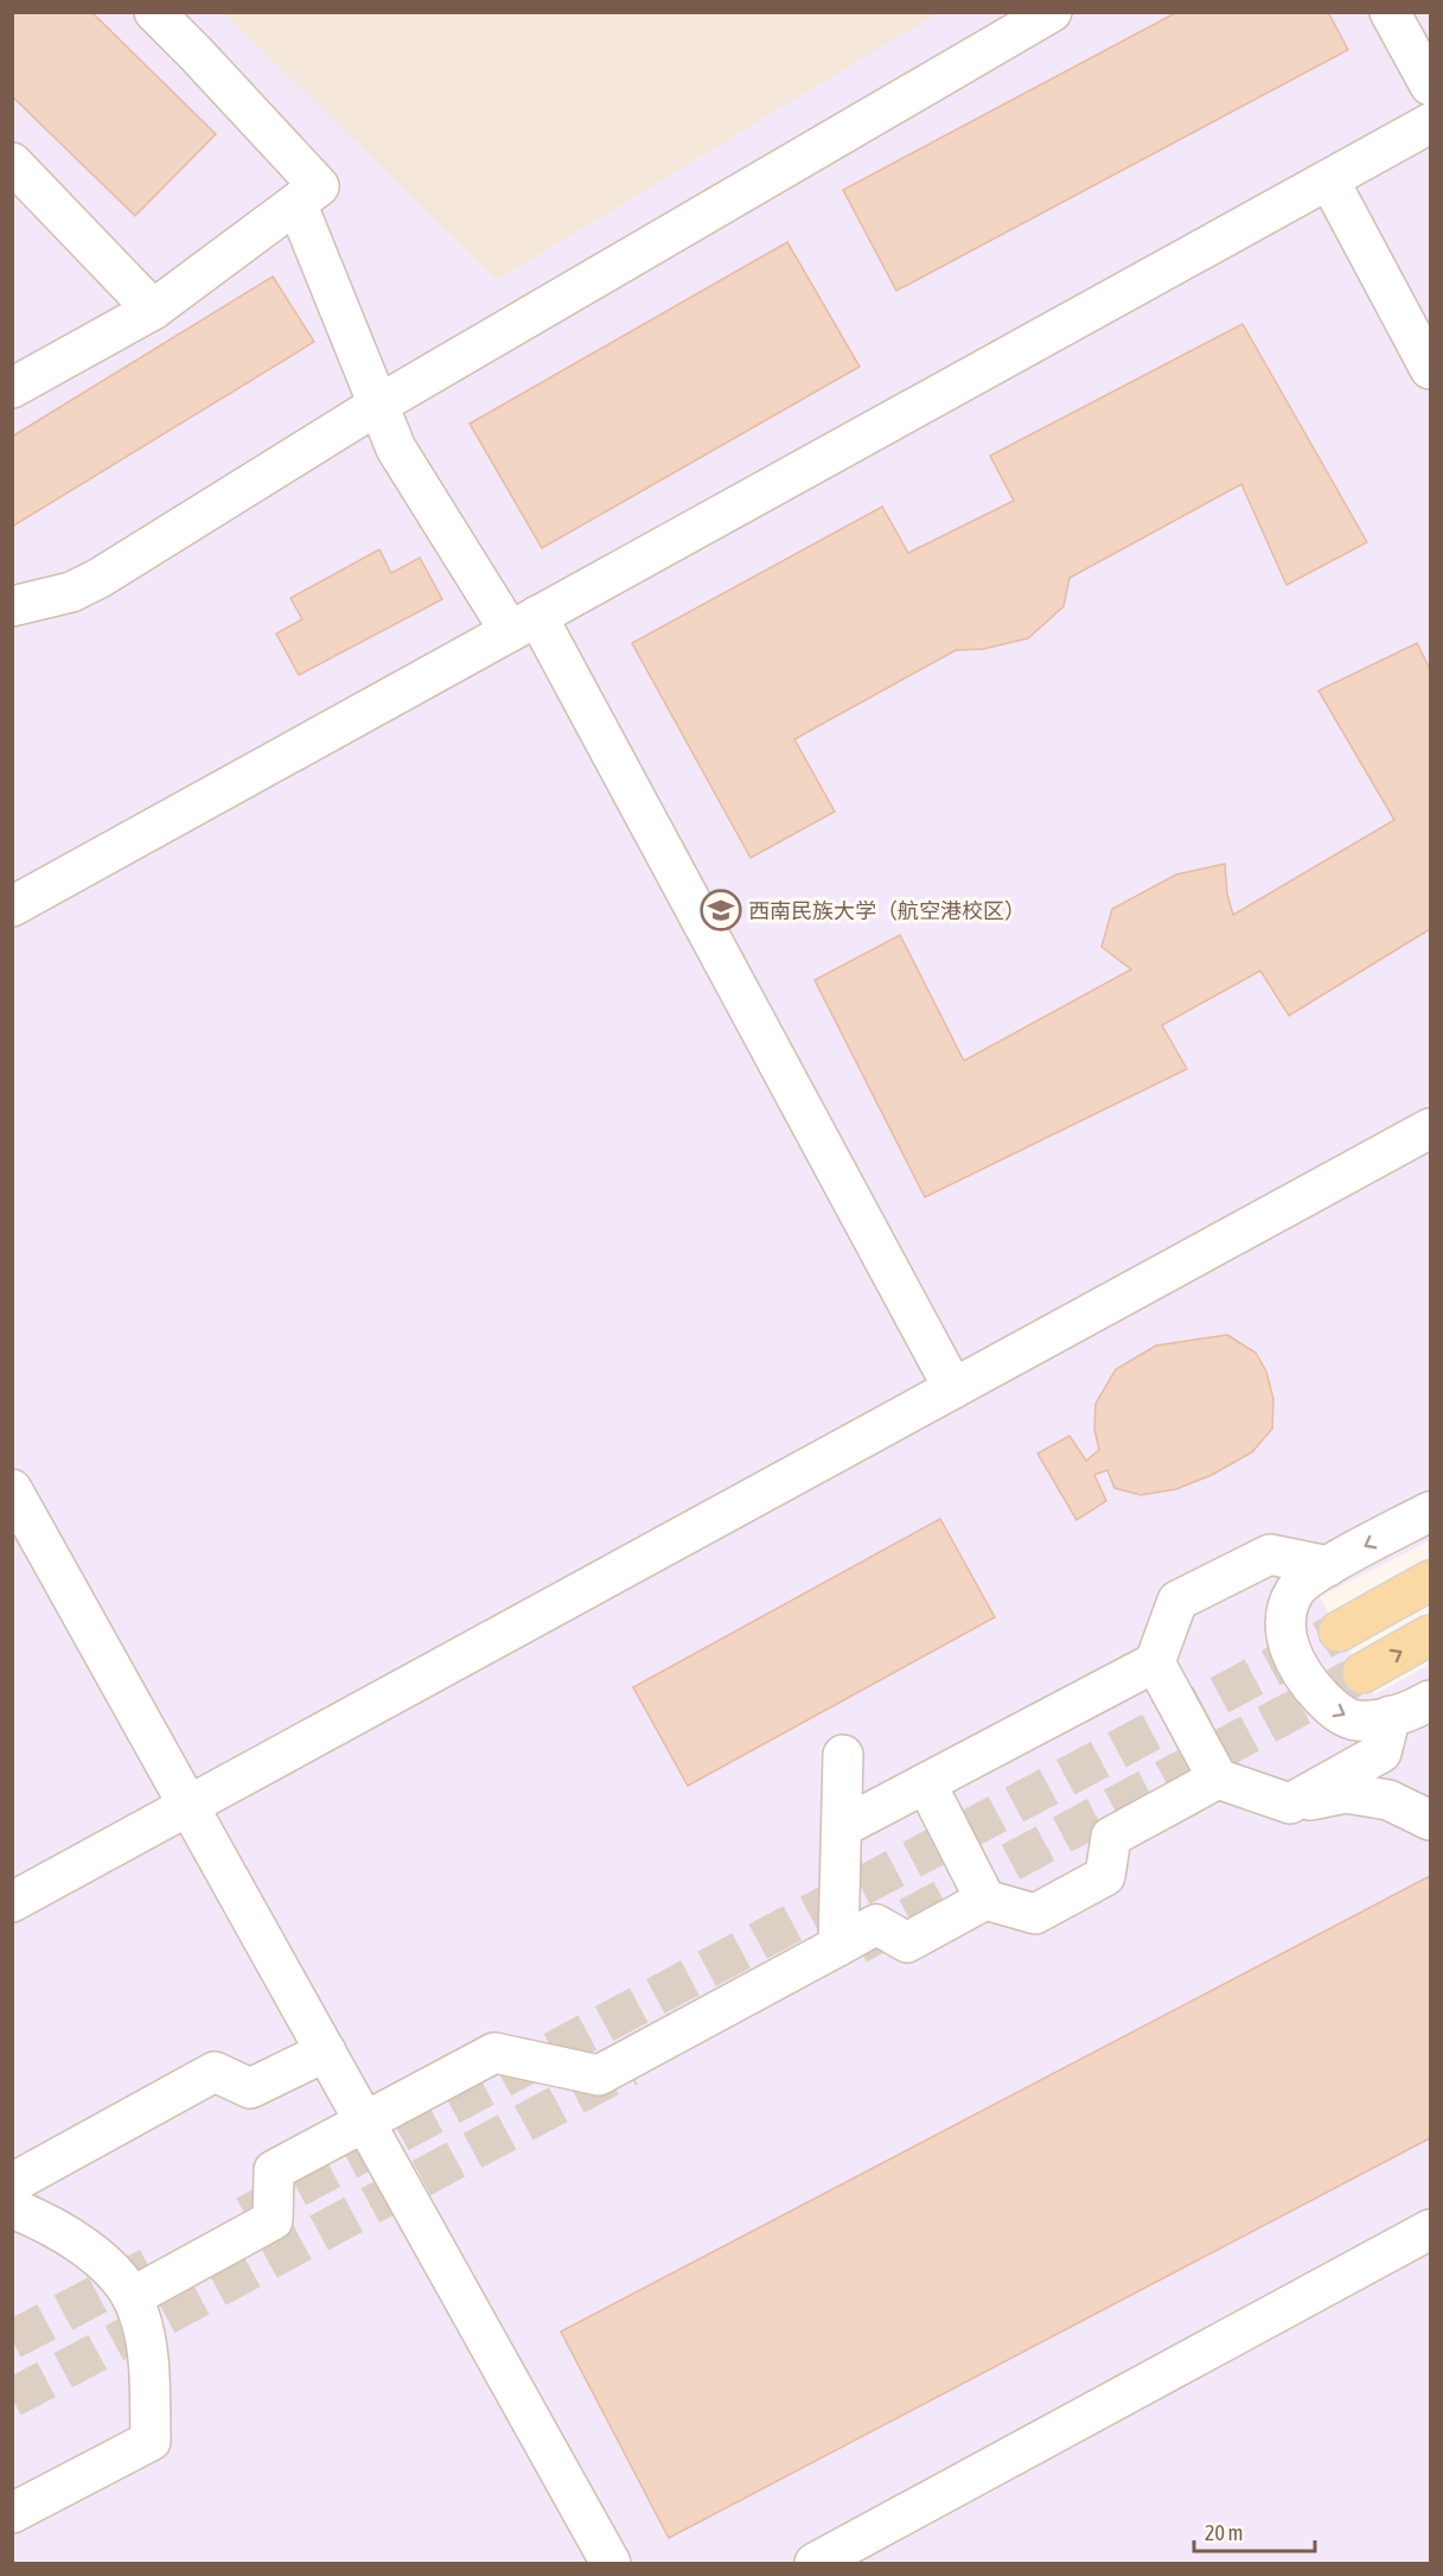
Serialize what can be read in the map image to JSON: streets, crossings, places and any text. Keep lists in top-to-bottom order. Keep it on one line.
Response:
{"places":{"school or university":["西南民族大学（航空港校区）"]},"scale_bar":"20 m"}
